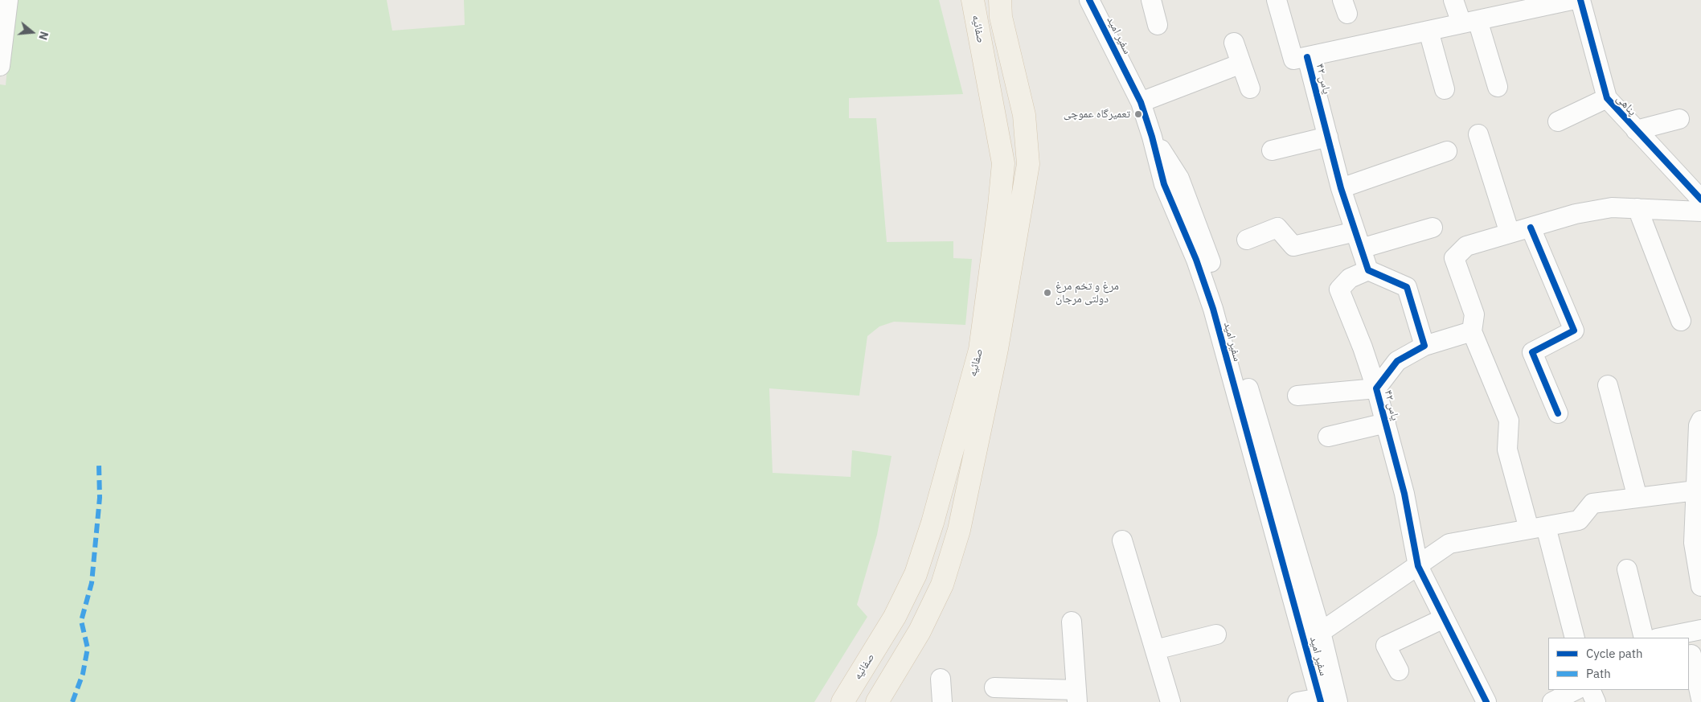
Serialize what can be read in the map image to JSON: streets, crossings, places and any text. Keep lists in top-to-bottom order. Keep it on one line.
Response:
{"streets":{"main road":["صفائیه"],"street":["سفیر امید","یاس ۴۲","پناهی"]},"places":["تعمیرگاه عموچی","مرغ و تخم مرغ دولتی مرجان"],"legend":["Cycle path","Path"],"north":"right"}
